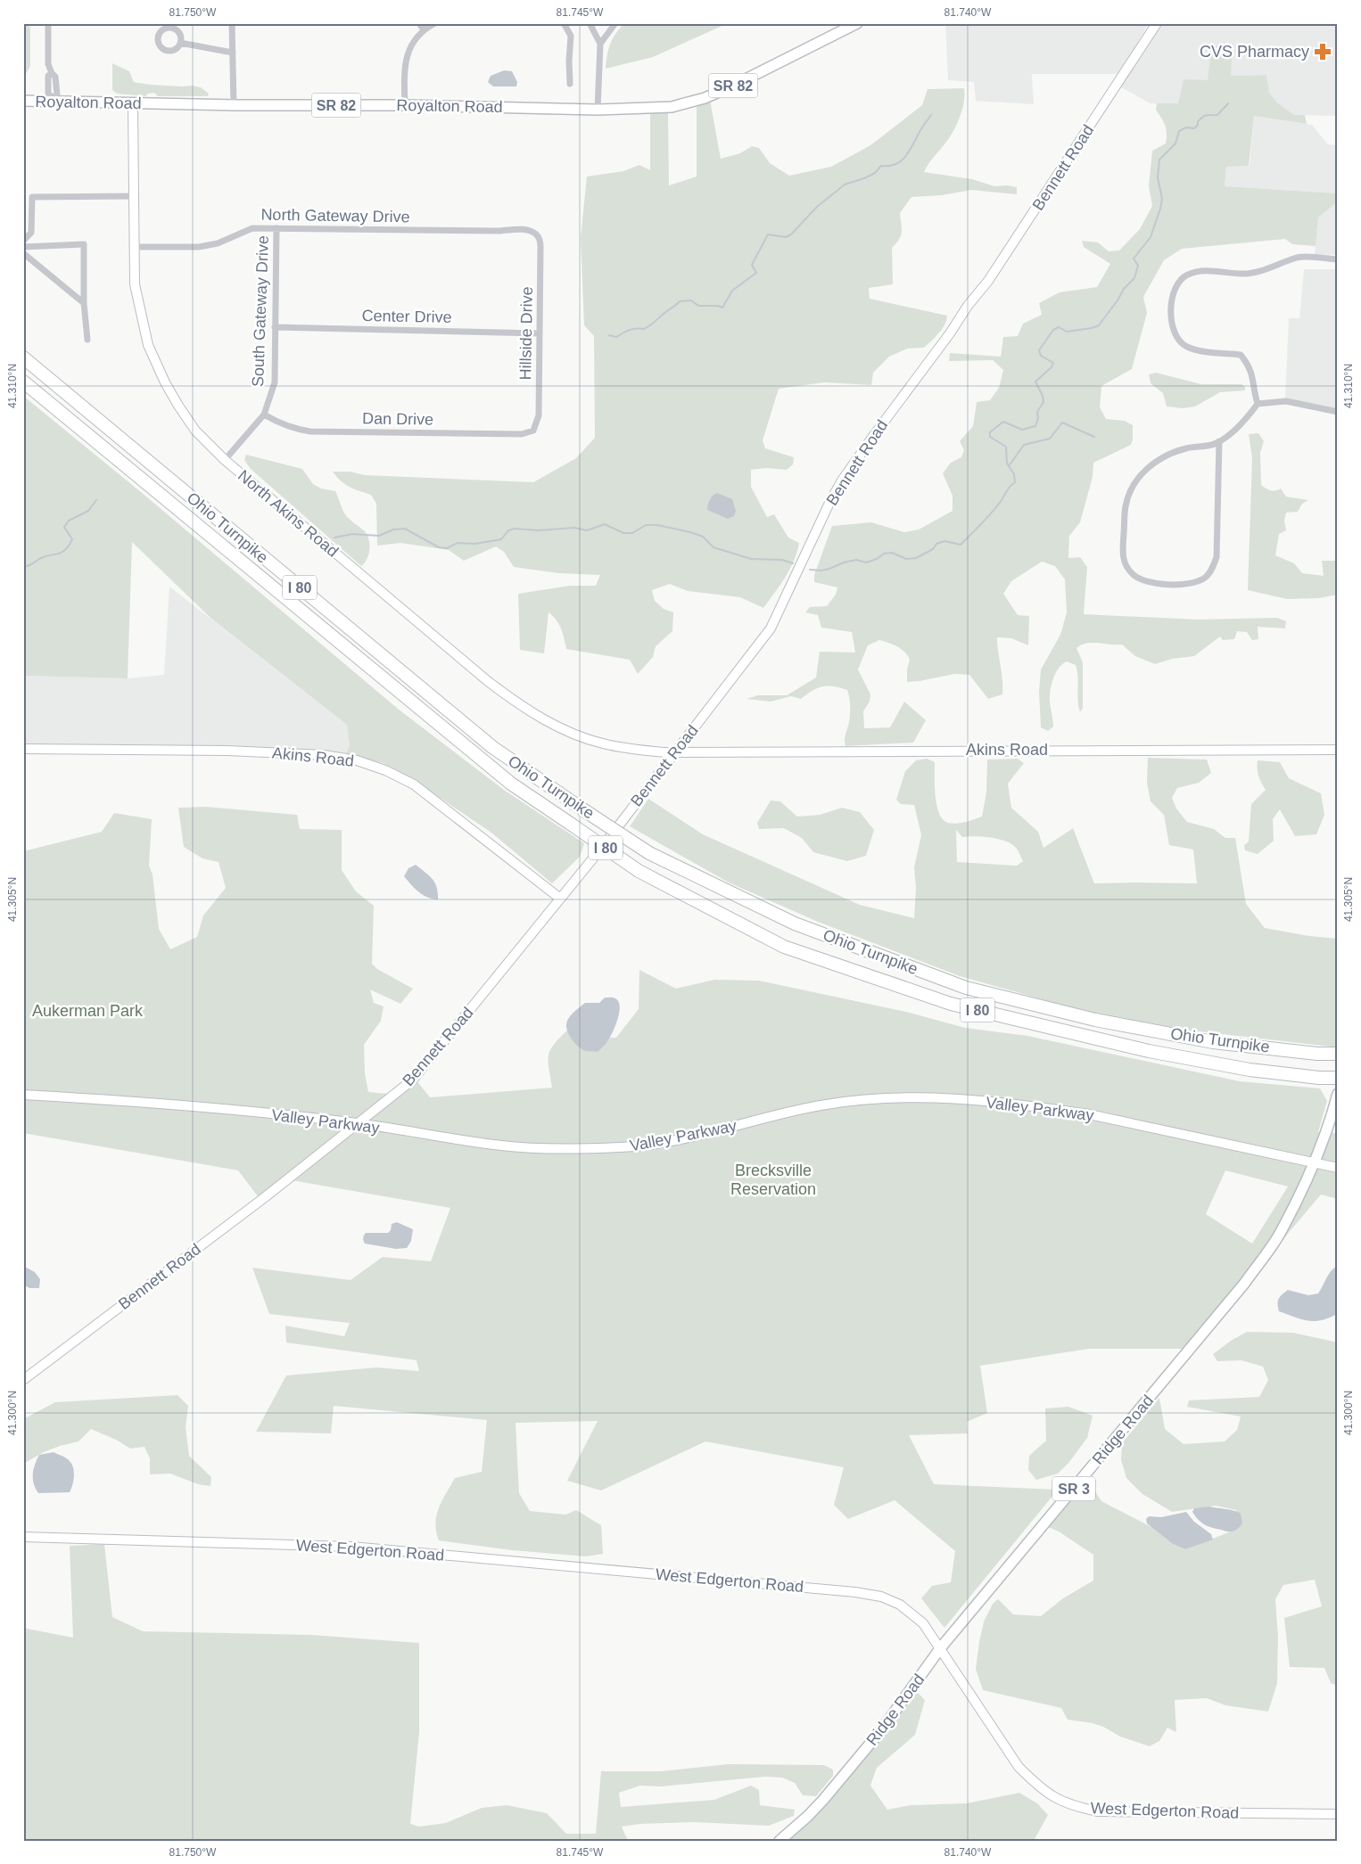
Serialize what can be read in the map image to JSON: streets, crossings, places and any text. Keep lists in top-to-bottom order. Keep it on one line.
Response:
{"streets":{"highway":["Ohio Turnpike","I 80"],"main road":["SR 82","Royalton Road","Ridge Road","SR 3"],"street":["Bennett Road","North Gateway Drive","South Gateway Drive","Center Drive","Hillside Drive","Dan Drive","North Akins Road","Akins Road","Valley Parkway","West Edgerton Road"]},"crossings":[["Royalton Road","North Akins Road"],["Bennett Road","North Akins Road"],["Bennett Road","Akins Road"],["Bennett Road","Valley Parkway"],["North Gateway Drive","South Gateway Drive"],["North Gateway Drive","Hillside Drive"],["North Gateway Drive","North Akins Road"],["South Gateway Drive","Center Drive"],["South Gateway Drive","Dan Drive"],["South Gateway Drive","North Akins Road"],["Center Drive","Hillside Drive"],["Hillside Drive","Dan Drive"],["North Akins Road","Akins Road"],["Valley Parkway","Ridge Road"],["Ridge Road","West Edgerton Road"]],"parks":["Aukerman Park","Brecksville Reservation"],"places":{"pharmacy":["CVS Pharmacy"]},"coordinates":["81.750°W","81.745°W","81.740°W","41.310°N","41.305°N","41.300°N"]}
